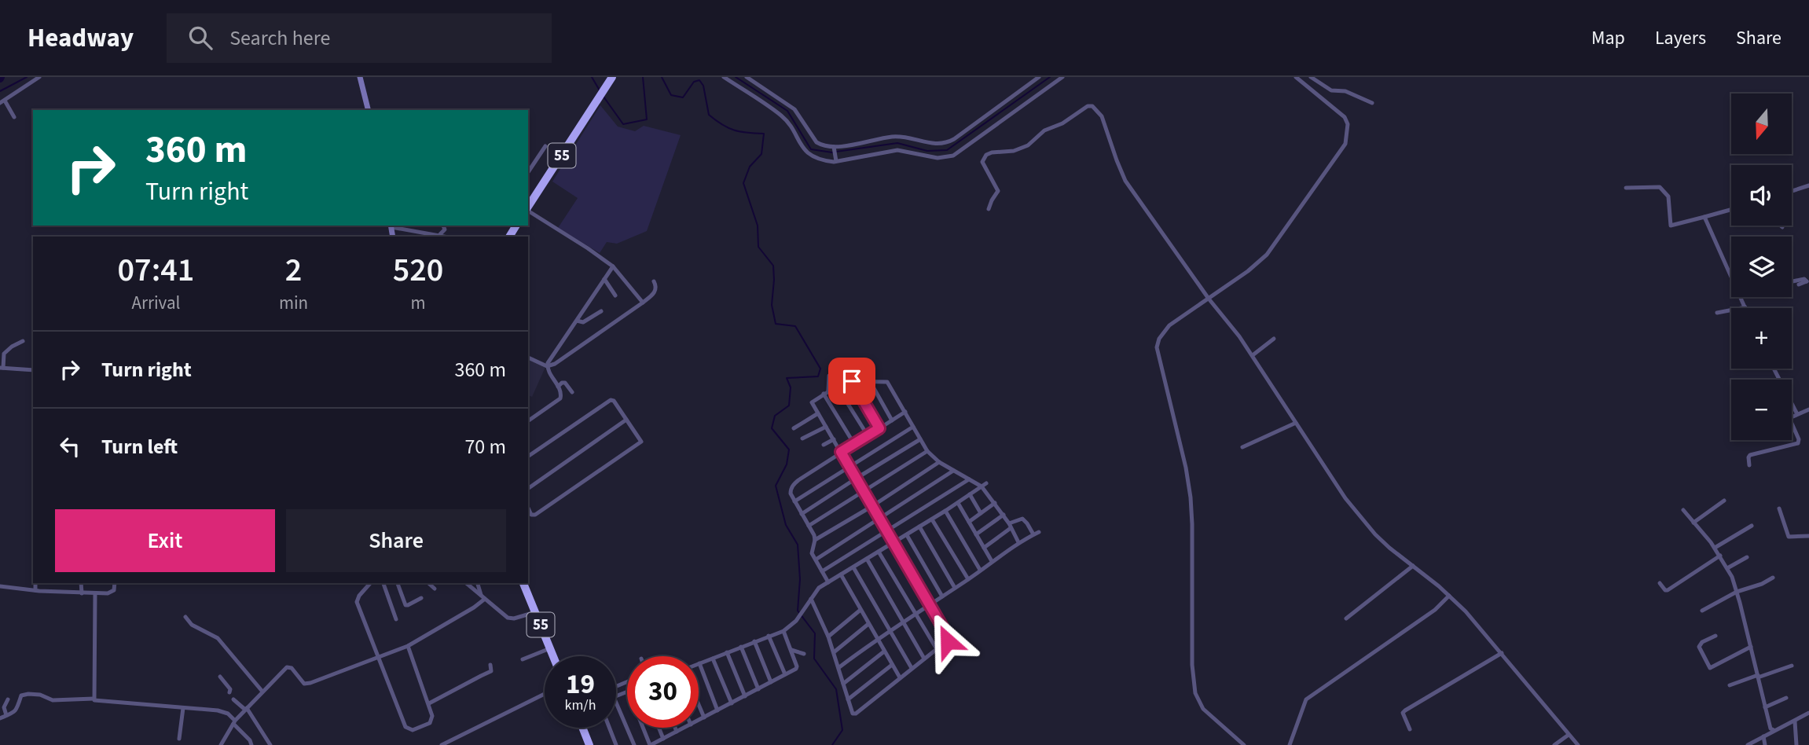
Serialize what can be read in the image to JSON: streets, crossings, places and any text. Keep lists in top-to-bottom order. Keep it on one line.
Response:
{"streets":{"highway":["55"]},"north":"bottom","page":{"header":"Headway","search":"Search here","nav":["Map","Layers","Share"],"map_buttons":["+","−"],"turn":["360 m","Turn right"],"eta":["07:41","Arrival","2","min","520","m"],"list":[{"name":"Turn right","value":"360 m"},{"name":"Turn left","value":"70 m"}],"buttons":["Exit","Share"],"speed":"19 km/h","limit":"30"}}
